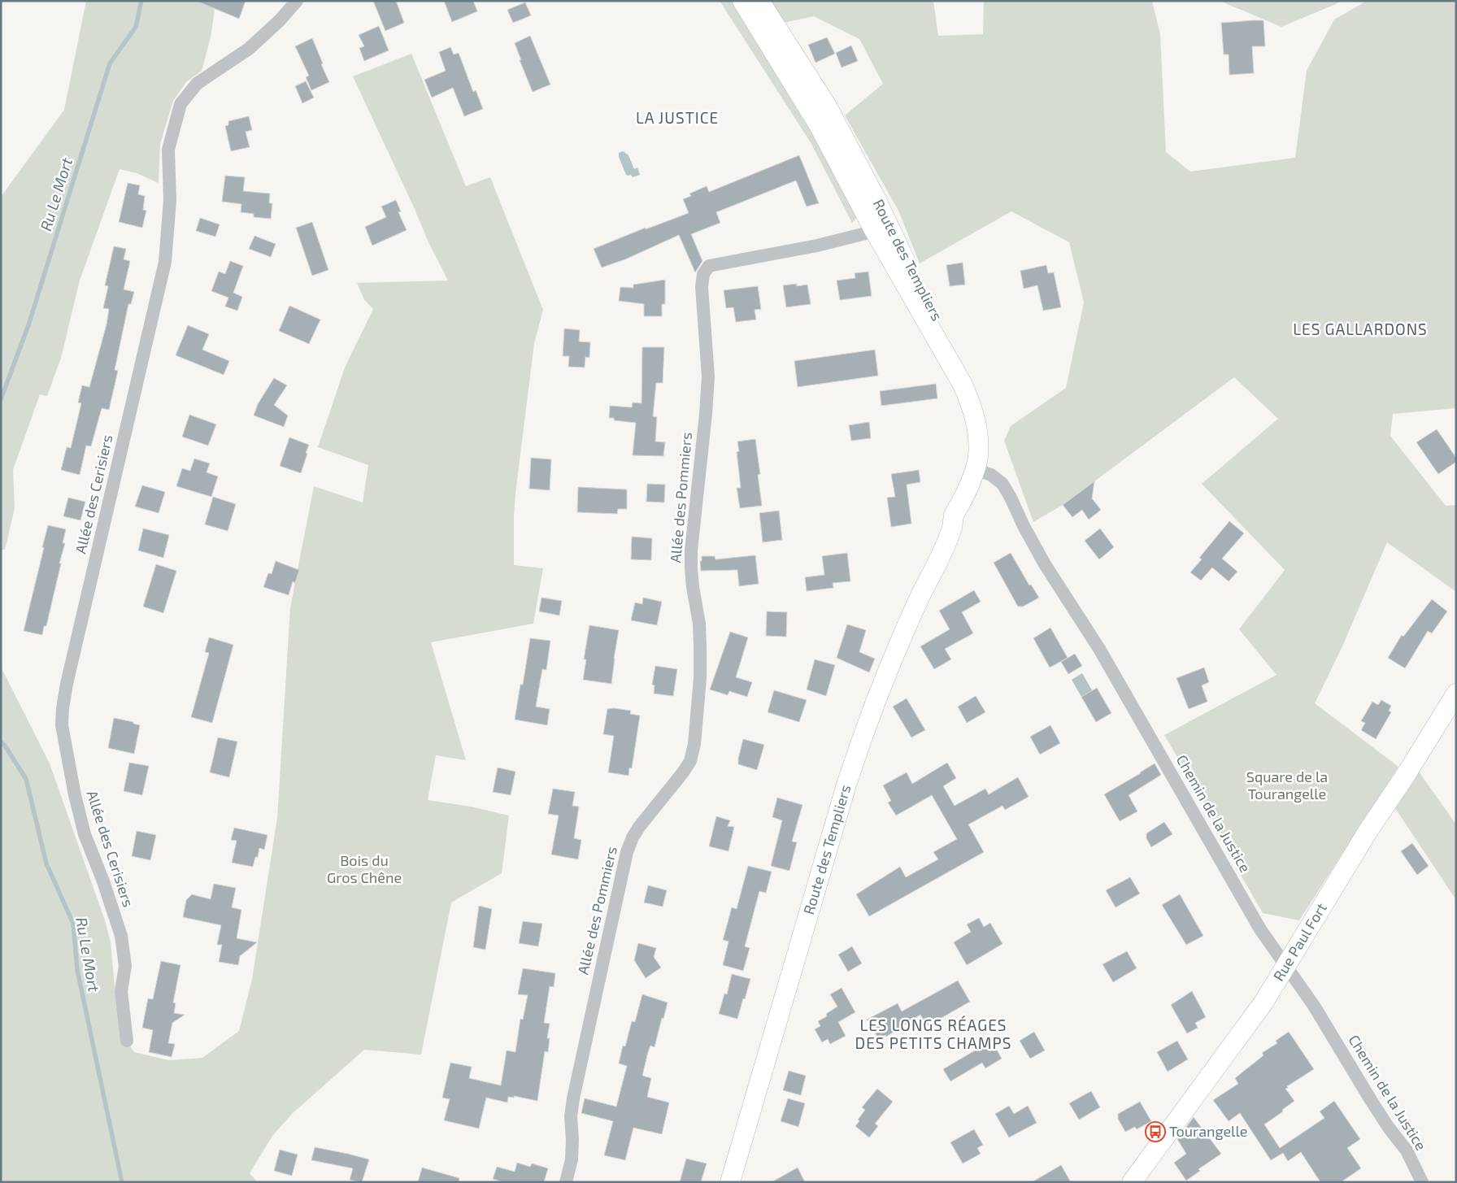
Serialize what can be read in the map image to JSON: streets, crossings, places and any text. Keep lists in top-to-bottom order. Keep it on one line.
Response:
{"streets":{"main road":["Route des Templiers","Rue Paul Fort"],"street":["Allée des Cerisiers","Allée des Pommiers","Chemin de la Justice"]},"crossings":[["Route des Templiers","Allée des Pommiers"],["Route des Templiers","Chemin de la Justice"],["Chemin de la Justice","Rue Paul Fort"]],"districts":["LA JUSTICE","LES GALLARDONS","LES LONGS RÉAGES DES PETITS CHAMPS"],"water":["Ru Le Mort"],"parks":["Square de la Tourangelle","Bois du Gros Chêne"],"places":{"bus stop":["Tourangelle"]}}
